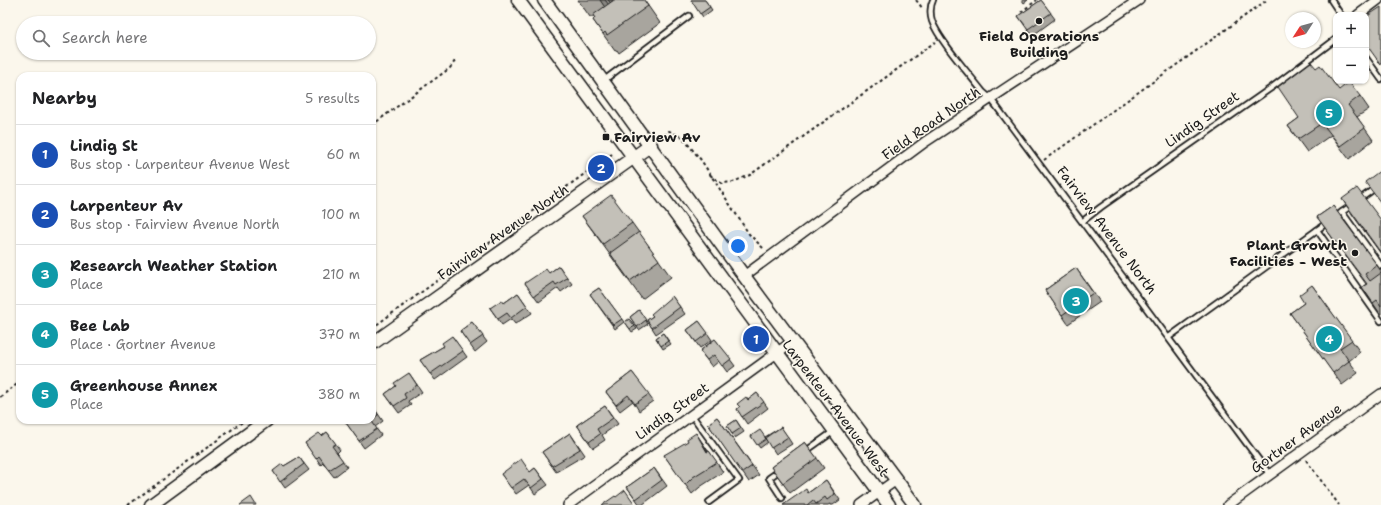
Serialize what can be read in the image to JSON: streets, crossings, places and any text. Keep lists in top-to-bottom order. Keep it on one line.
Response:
{"streets":{"main road":["Fairview Avenue North","Larpenteur Avenue West"],"street":["Lindig Street","Field Road North","Gortner Avenue"]},"crossings":[["Lindig Street","Fairview Avenue North"],["Lindig Street","Larpenteur Avenue West"],["Field Road North","Fairview Avenue North"],["Field Road North","Larpenteur Avenue West"],["Fairview Avenue North","Larpenteur Avenue West"],["Fairview Avenue North","Gortner Avenue"]],"places":{"other":["Field Operations Building","Plant Growth Facilities - West"],"transit":["Fairview Av"]},"north":"bottom left","page":{"map_buttons":["+","−"],"search":"Search here","heading":["Nearby","5 results"],"pins":["5","2","3","1","4"],"list":[{"mark":"1","name":"Lindig St","note":"Bus stop · Larpenteur Avenue West","value":"60 m"},{"mark":"2","name":"Larpenteur Av","note":"Bus stop · Fairview Avenue North","value":"100 m"},{"mark":"3","name":"Research Weather Station","note":"Place","value":"210 m"},{"mark":"4","name":"Bee Lab","note":"Place · Gortner Avenue","value":"370 m"},{"mark":"5","name":"Greenhouse Annex","note":"Place","value":"380 m"}]}}
